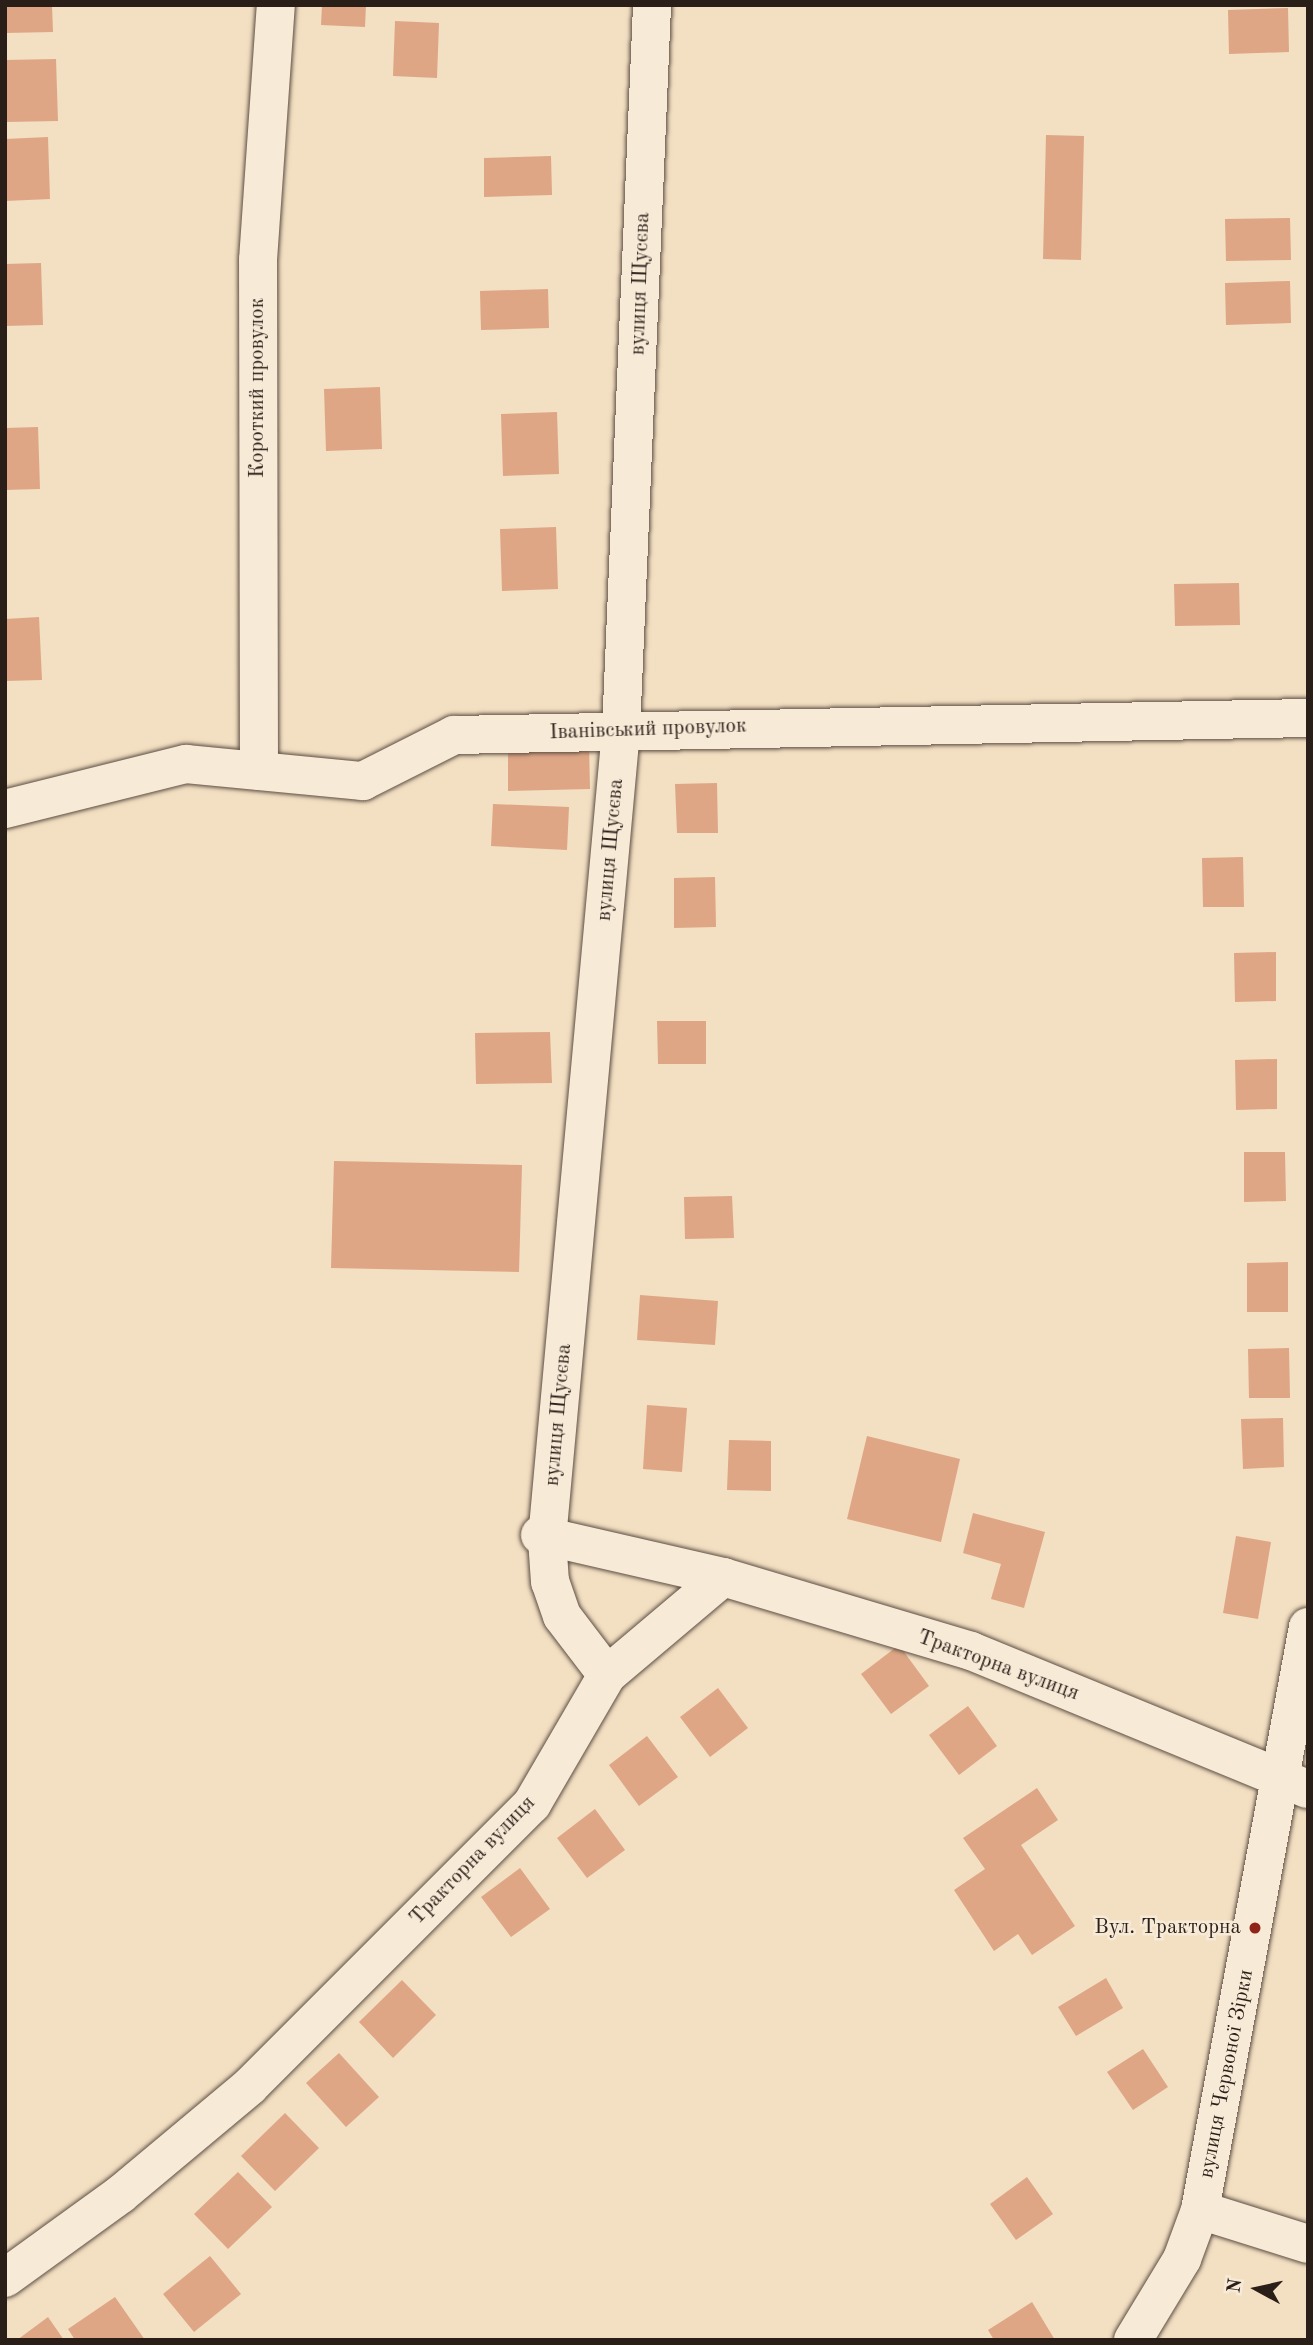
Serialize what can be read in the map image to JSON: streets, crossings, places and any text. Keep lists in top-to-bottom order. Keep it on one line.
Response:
{"streets":{"street":["вулиця Щусєва","Короткий провулок","Іванівський провулок","Тракторна вулиця","вулиця Червоної Зірки"]},"crossings":[["вулиця Щусєва","Іванівський провулок"],["вулиця Щусєва","Тракторна вулиця"],["Короткий провулок","Іванівський провулок"],["Тракторна вулиця","вулиця Червоної Зірки"]],"places":["Вул. Тракторна"],"north":"left"}
